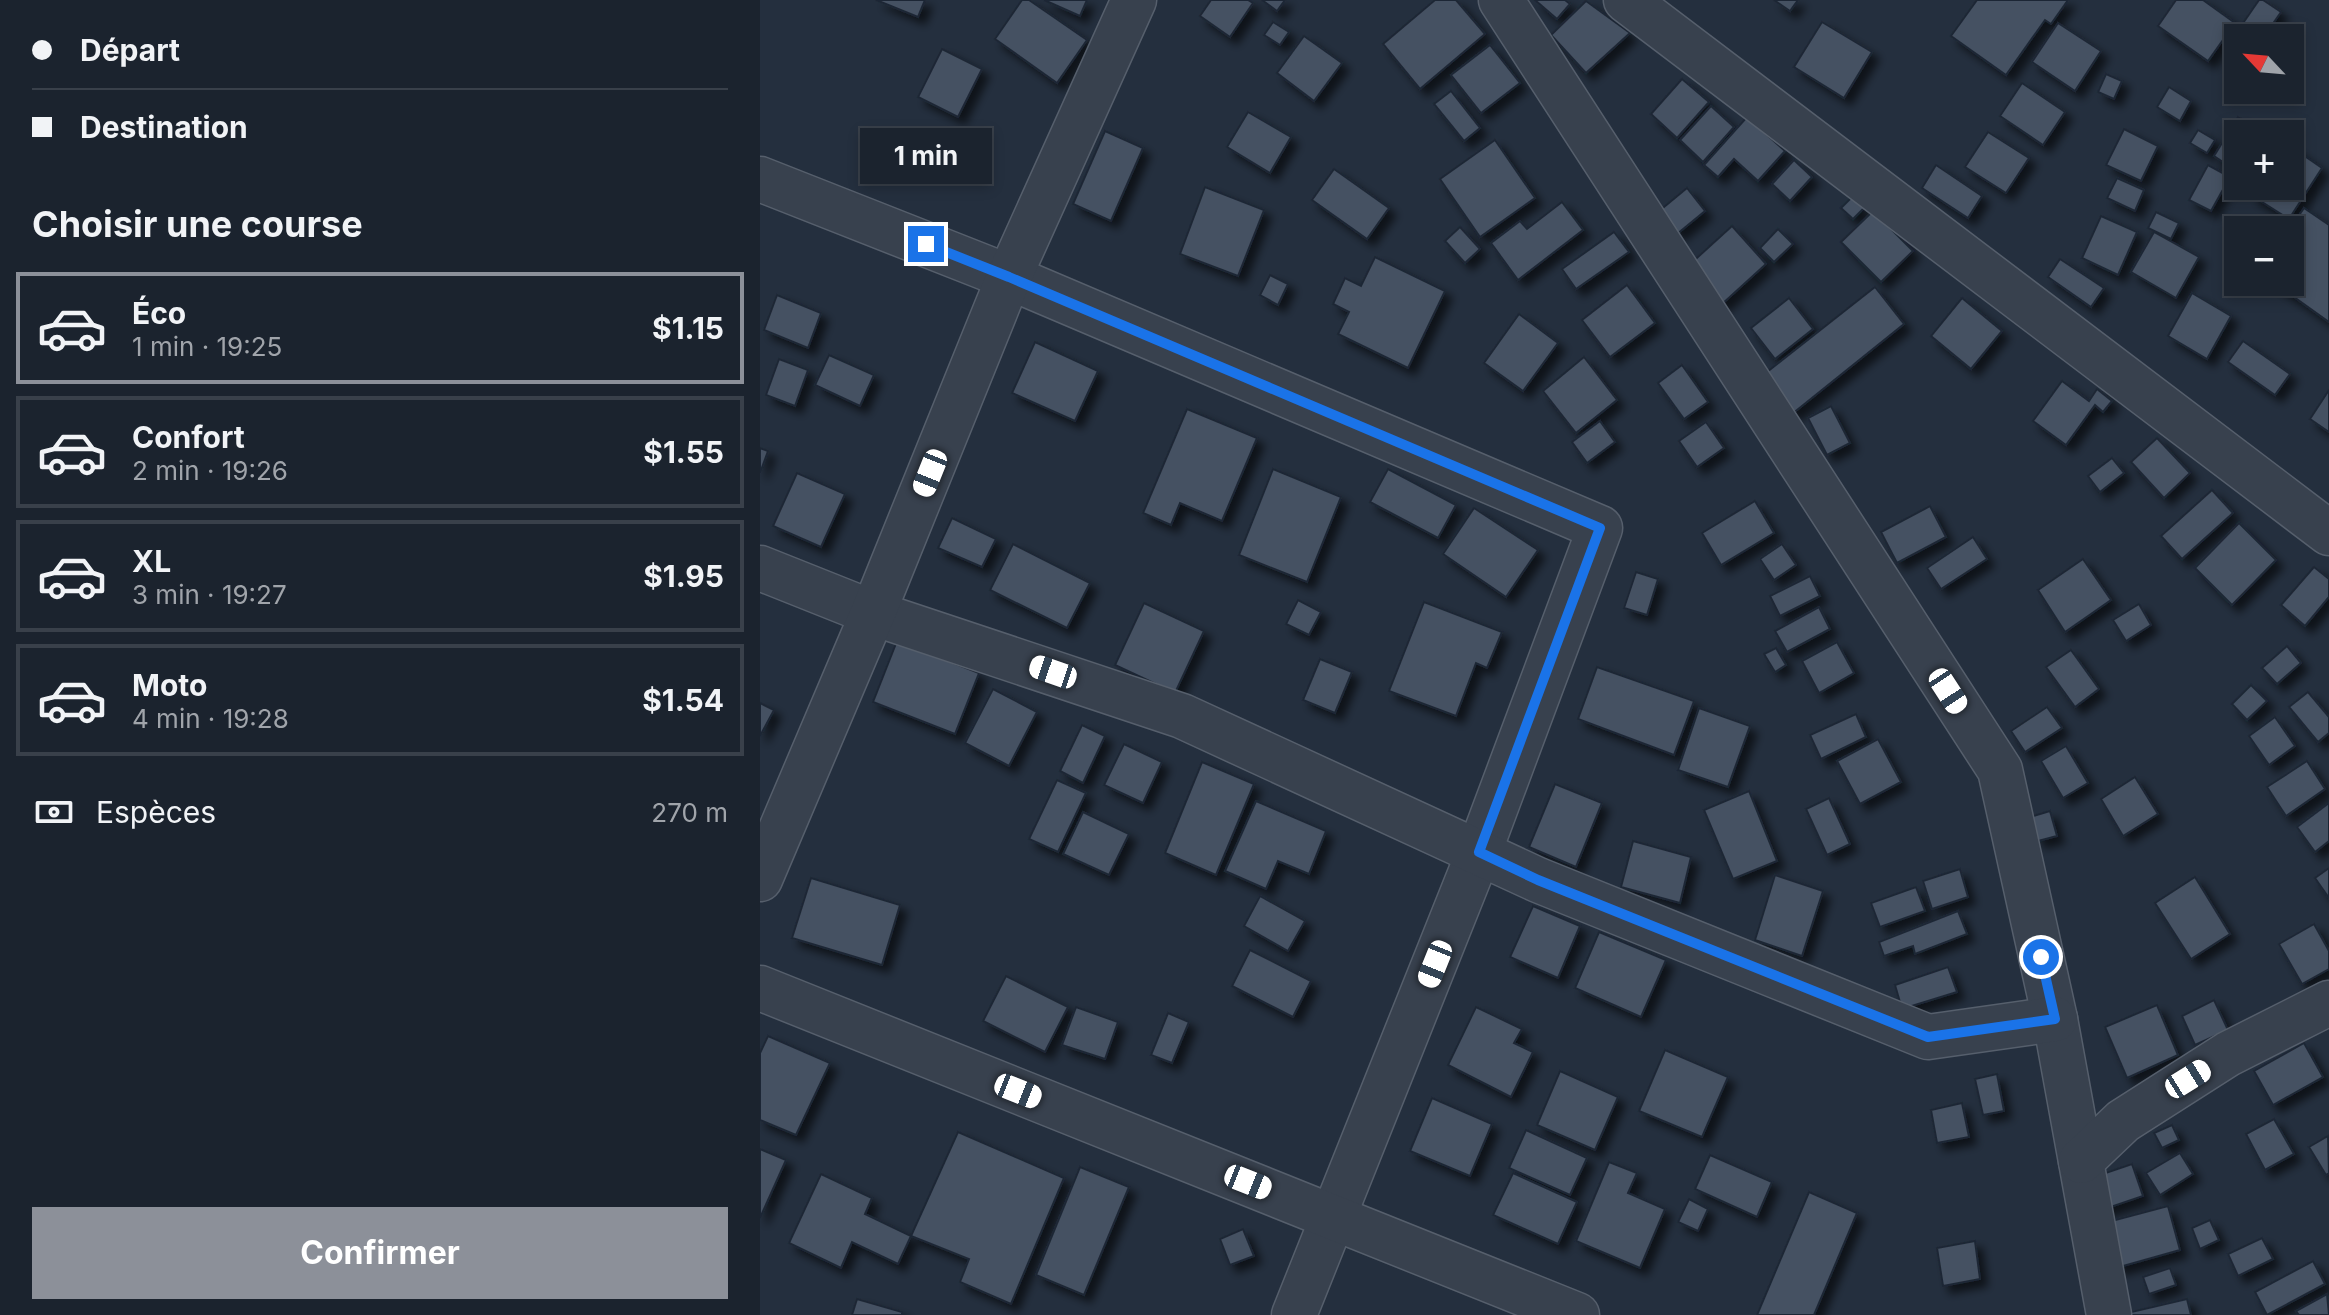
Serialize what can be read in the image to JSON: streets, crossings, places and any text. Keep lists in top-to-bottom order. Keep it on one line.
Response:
{"north":"top left","page":{"banner":["Départ","Destination"],"map_buttons":["+","−"],"bubble":"1 min","heading":"Choisir une course","list":[{"name":"Éco","note":"1 min · 19:25","value":"$1.15"},{"name":"Confort","note":"2 min · 19:26","value":"$1.55"},{"name":"XL","note":"3 min · 19:27","value":"$1.95"},{"name":"Moto","note":"4 min · 19:28","value":"$1.54"}],"pay":["Espèces","270 m"],"buttons":"Confirmer"}}
